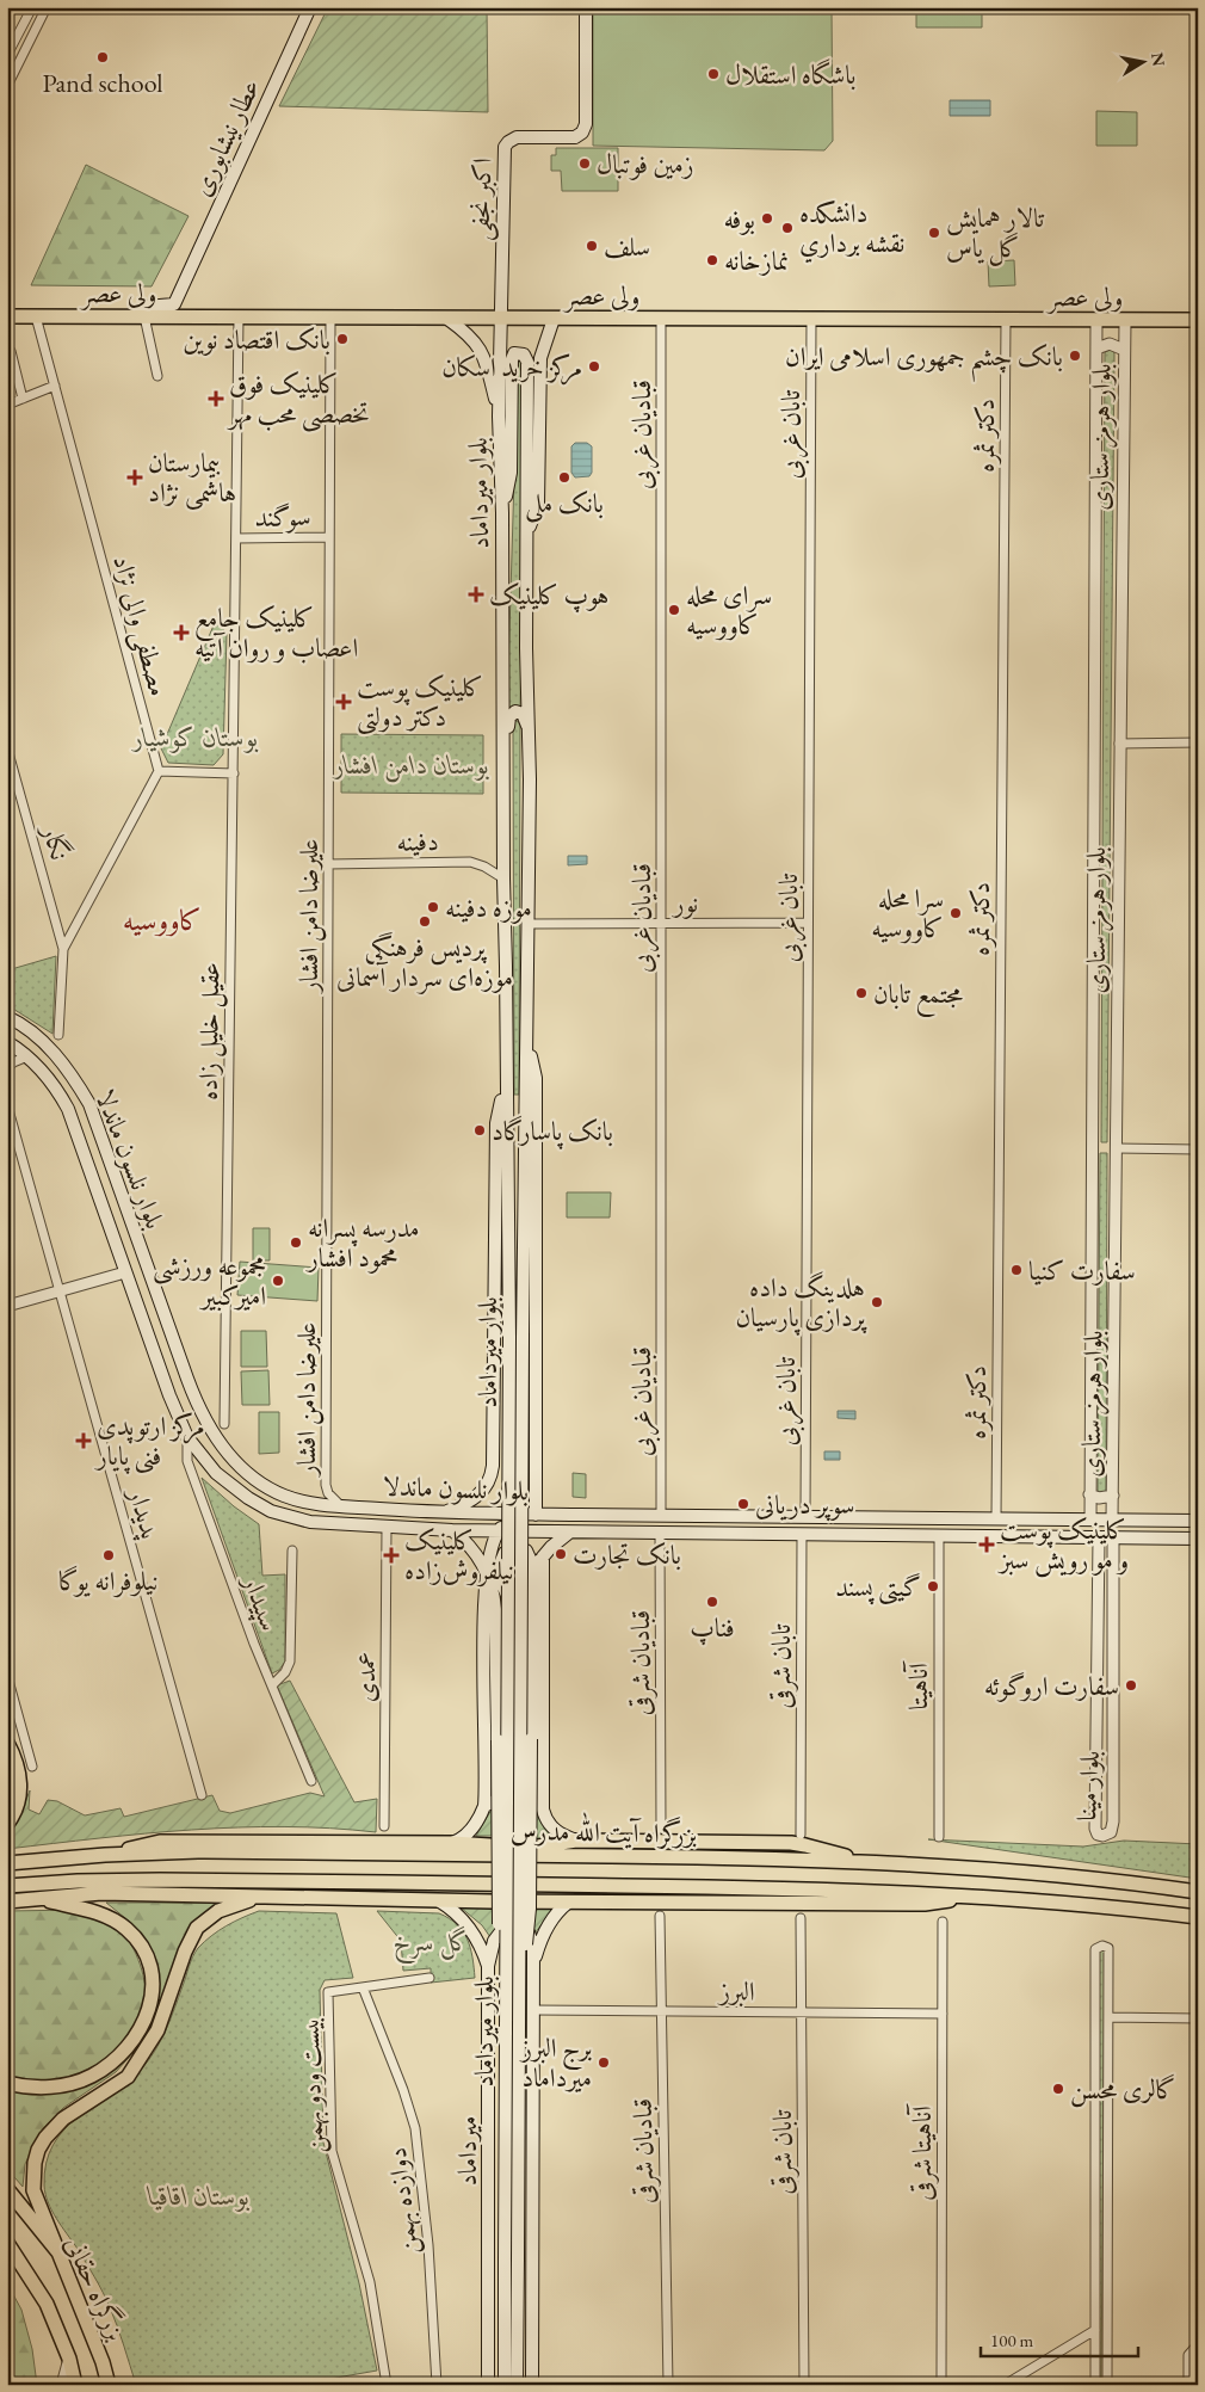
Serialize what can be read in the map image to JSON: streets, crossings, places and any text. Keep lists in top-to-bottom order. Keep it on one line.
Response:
{"streets":{"main road":["عطار نیشابوری","اکبر نجفی","ولی عصر","بلوار میرداماد","بلوار نلسون ماندلا","بزرگراه آیت الله مدرس","میرداماد","بزرگراه حقانی"],"street":["قبادیان غربی","تابان غربی","دکتر ثمره","بلوار هرمز ستاری","سوگند","مصطفی والی نژاد","دفینه","نگار","نور","علیرضا دامن افشار","عقیل خلیل زاده","پدیدار","سپیدار","قبادیان شرقی","تابان شرقی","عمدی","آناهیتا","بلوار مینا","البرز","بیست ودو بهمن","آناهیتا شرقی","دوازده بهمن"]},"crossings":[["عطار نیشابوری","ولی عصر"],["اکبر نجفی","ولی عصر"],["اکبر نجفی","بلوار میرداماد"],["ولی عصر","قبادیان غربی"],["ولی عصر","تابان غربی"],["ولی عصر","دکتر ثمره"],["ولی عصر","بلوار هرمز ستاری"],["ولی عصر","بلوار میرداماد"],["ولی عصر","مصطفی والی نژاد"],["ولی عصر","علیرضا دامن افشار"],["ولی عصر","عقیل خلیل زاده"],["قبادیان غربی","نور"],["قبادیان غربی","بلوار نلسون ماندلا"],["تابان غربی","نور"],["تابان غربی","بلوار نلسون ماندلا"],["دکتر ثمره","بلوار نلسون ماندلا"],["بلوار هرمز ستاری","بلوار نلسون ماندلا"],["بلوار میرداماد","دفینه"],["بلوار میرداماد","نور"],["سوگند","علیرضا دامن افشار"],["سوگند","عقیل خلیل زاده"],["دفینه","علیرضا دامن افشار"],["علیرضا دامن افشار","بلوار نلسون ماندلا"],["بلوار نلسون ماندلا","سپیدار"],["بلوار نلسون ماندلا","قبادیان شرقی"],["بلوار نلسون ماندلا","تابان شرقی"],["بلوار نلسون ماندلا","عمدی"],["بلوار نلسون ماندلا","آناهیتا"],["بلوار نلسون ماندلا","بلوار مینا"],["قبادیان شرقی","البرز"],["تابان شرقی","البرز"],["البرز","آناهیتا شرقی"],["بیست ودو بهمن","دوازده بهمن"]],"districts":["کاووسیه"],"parks":["بوستان کوشیار","بوستان دامن افشار","گل سرخ","بوستان اقاقیا"],"places":{"other":["Pand school","باشگاه استقلال","زمین فوتبال","بوفه","دانشكده نقشه برداري","تالار همایش گل یاس","سلف","نمازخانه","بانک اقتصاد نوین","بانک چشم جمهوری اسلامی ایران","مرکز خرید اسکان","بانک ملی","سرای محله کاووسیه","موزه دفینه","سرا محله کاووسیه","پردیس فرهنگی موزه‌ای سردار آسمانی","مجتمع تابان","بانک پاسارگاد","مدرسه پسرانه محمود افشار","سفارت کنیا","مجموعه ورزشی امیرکبیر","هلدینگ داده پردازی پارسیان","سوپر دریانی","بانک تجارت","نیلوفرانه یوگا","گیتی پسند","فناپ","سفارت اروگوئه","برج البرز میرداماد","گالری محسن"],"health":["کلینیک فوق تخصصی محب مهر","بیمارستان هاشمی نژاد","هوپ کلینیک","کلینیک جامع اعصاب و روان آتیه","کلینیک پوست دکتر دولتى","مرکز ارتوپدی فنی پایار","کلینیک پوست و مو رویش سبز","کلینیک نیلفروش‌زاده"]},"scale_bar":"100 m","north":"right"}
